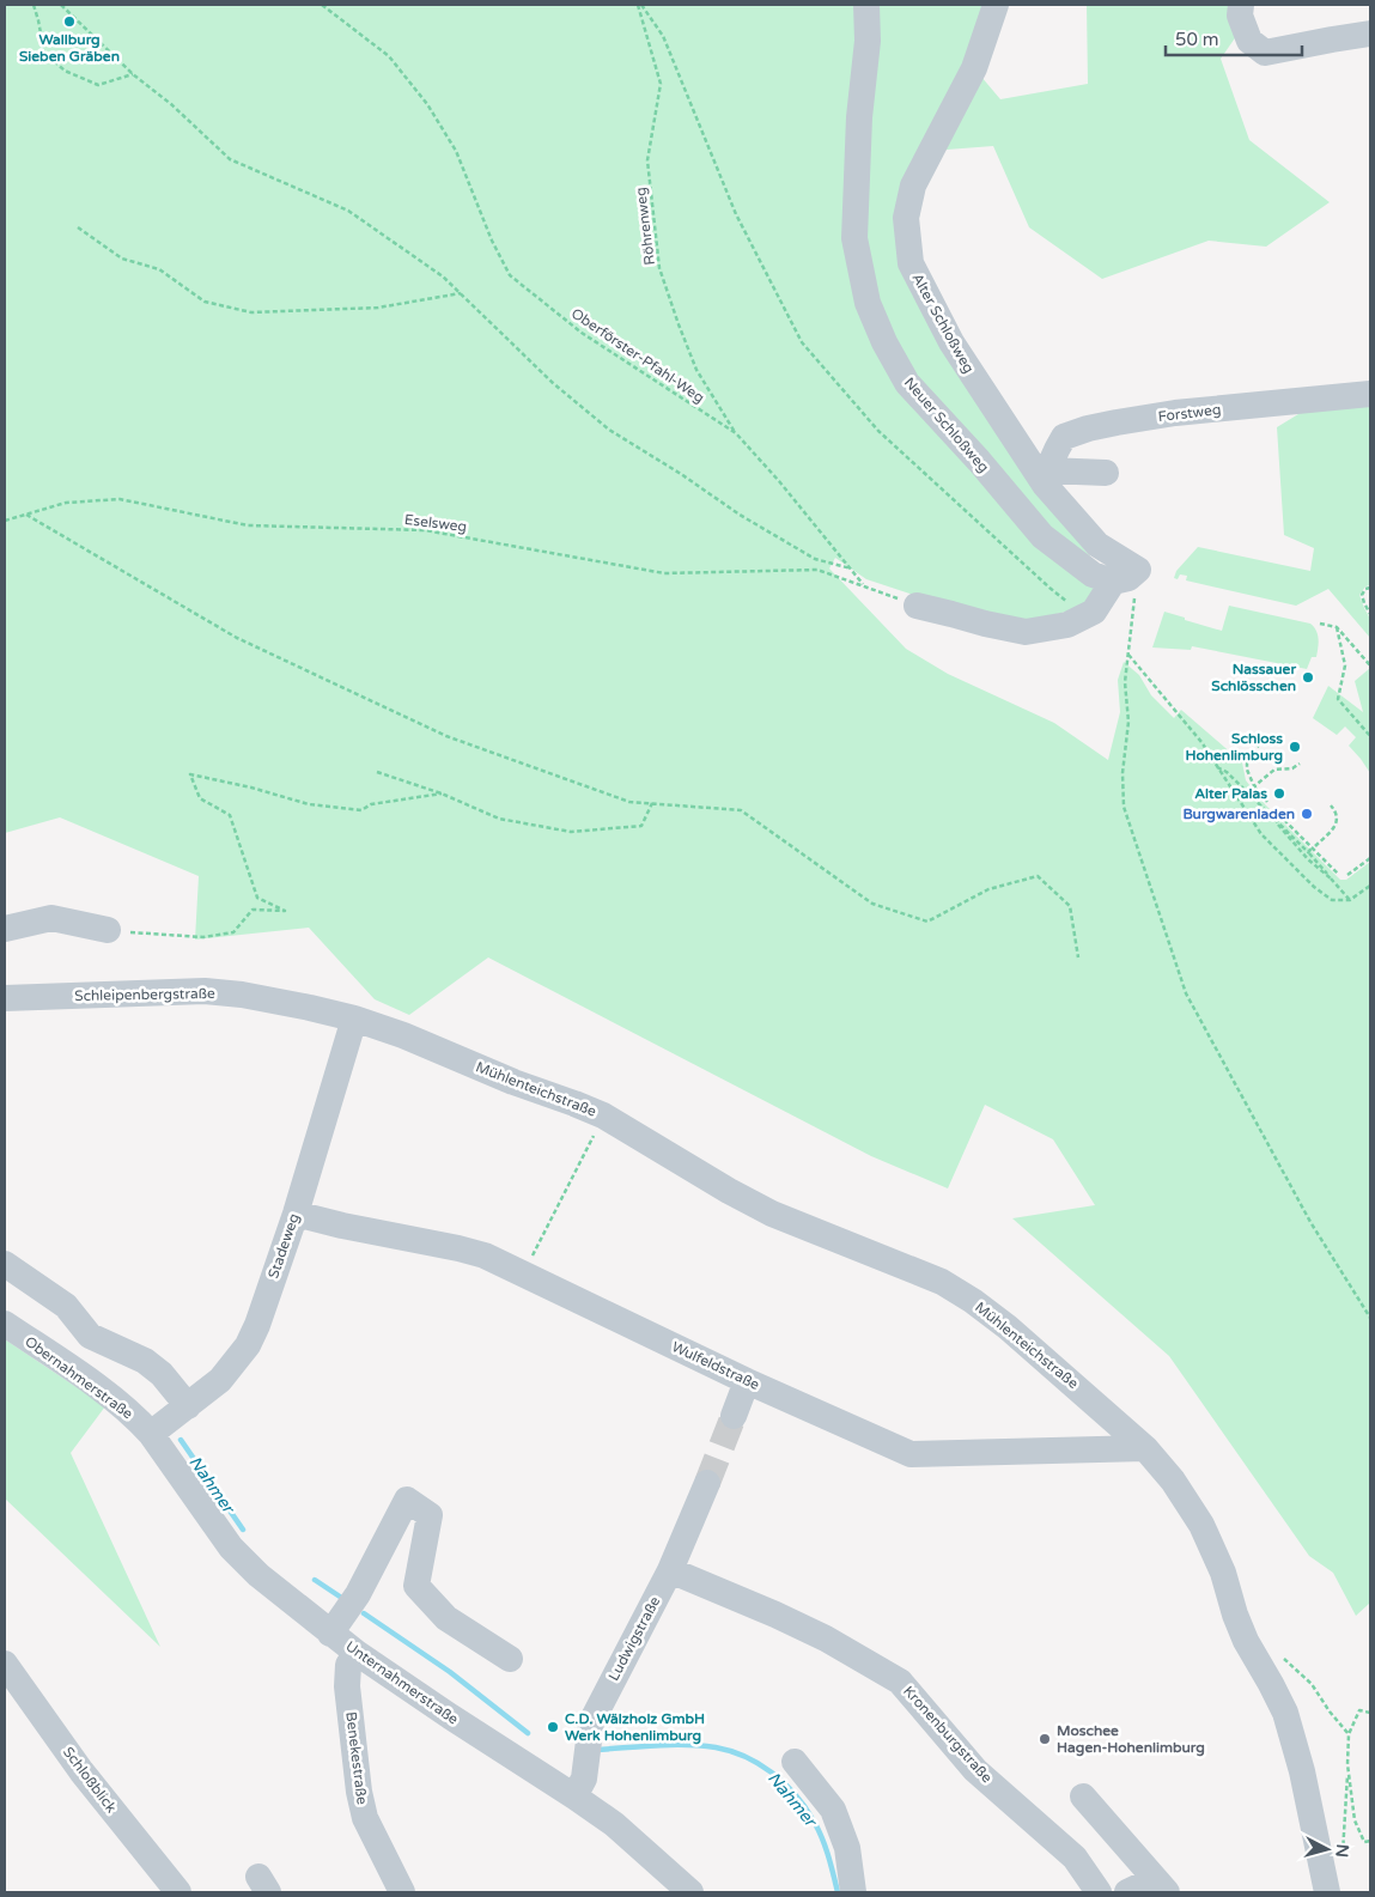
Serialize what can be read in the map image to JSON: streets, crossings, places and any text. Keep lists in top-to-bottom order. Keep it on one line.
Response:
{"streets":{"street":["Alter Schloßweg","Forstweg","Neuer Schloßweg","Schleipenbergstraße","Mühlenteichstraße","Stadeweg","Wulfeldstraße","Obernahmerstraße","Ludwigstraße","Unternahmerstraße","Kronenburgstraße","Benekestraße","Schloßblick"],"path":["Röhrenweg","Oberförster-Pfahl-Weg","Eselsweg"]},"crossings":[["Röhrenweg","Oberförster-Pfahl-Weg"],["Alter Schloßweg","Forstweg"],["Oberförster-Pfahl-Weg","Eselsweg"],["Schleipenbergstraße","Mühlenteichstraße"],["Schleipenbergstraße","Stadeweg"],["Mühlenteichstraße","Stadeweg"],["Mühlenteichstraße","Wulfeldstraße"],["Stadeweg","Wulfeldstraße"],["Stadeweg","Obernahmerstraße"],["Stadeweg","Unternahmerstraße"],["Obernahmerstraße","Unternahmerstraße"],["Ludwigstraße","Unternahmerstraße"],["Ludwigstraße","Kronenburgstraße"],["Unternahmerstraße","Benekestraße"]],"water":["Nahmer"],"places":["Wallburg Sieben Gräben","Nassauer Schlösschen","Schloss Hohenlimburg","Alter Palas","Burgwarenladen","C.D. Wälzholz GmbH Werk Hohenlimburg","Moschee Hagen-Hohenlimburg"],"scale_bar":"50 m","north":"right"}
